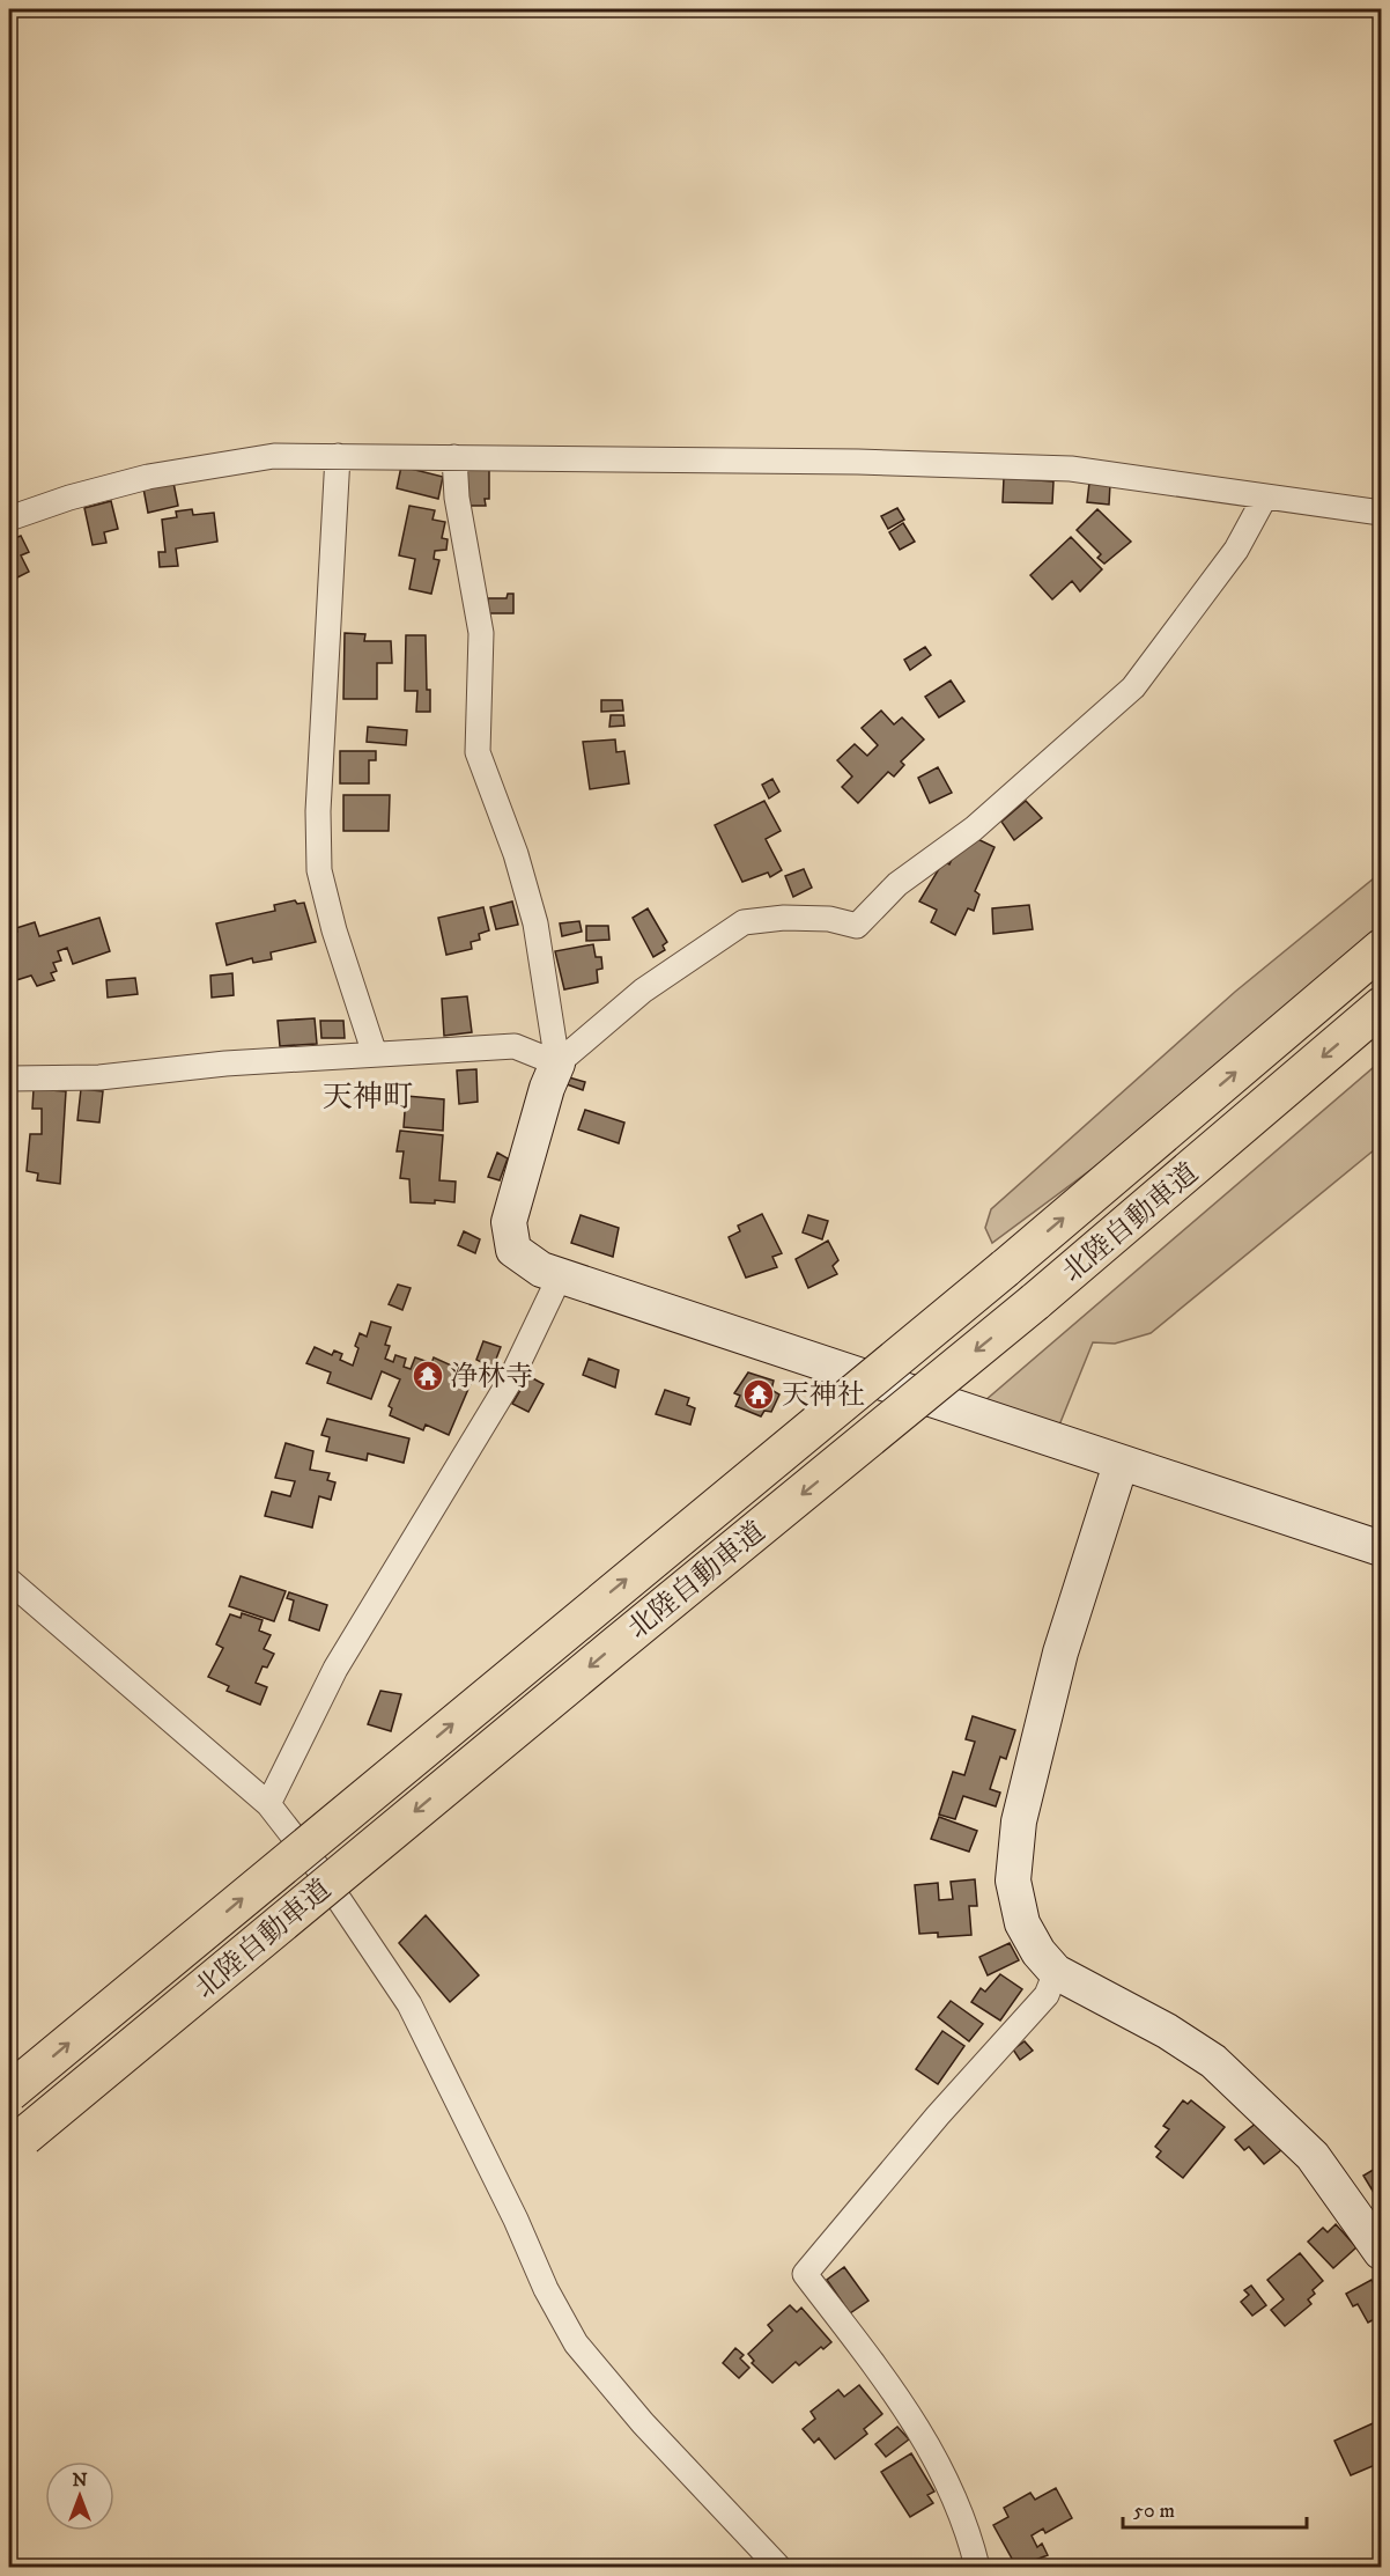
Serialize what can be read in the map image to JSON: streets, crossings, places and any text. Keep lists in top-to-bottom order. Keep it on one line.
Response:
{"streets":{"highway":["北陸自動車道"]},"districts":["天神町"],"places":{"temple":["浄林寺","天神社"]},"scale_bar":"50 m","north":"top"}
